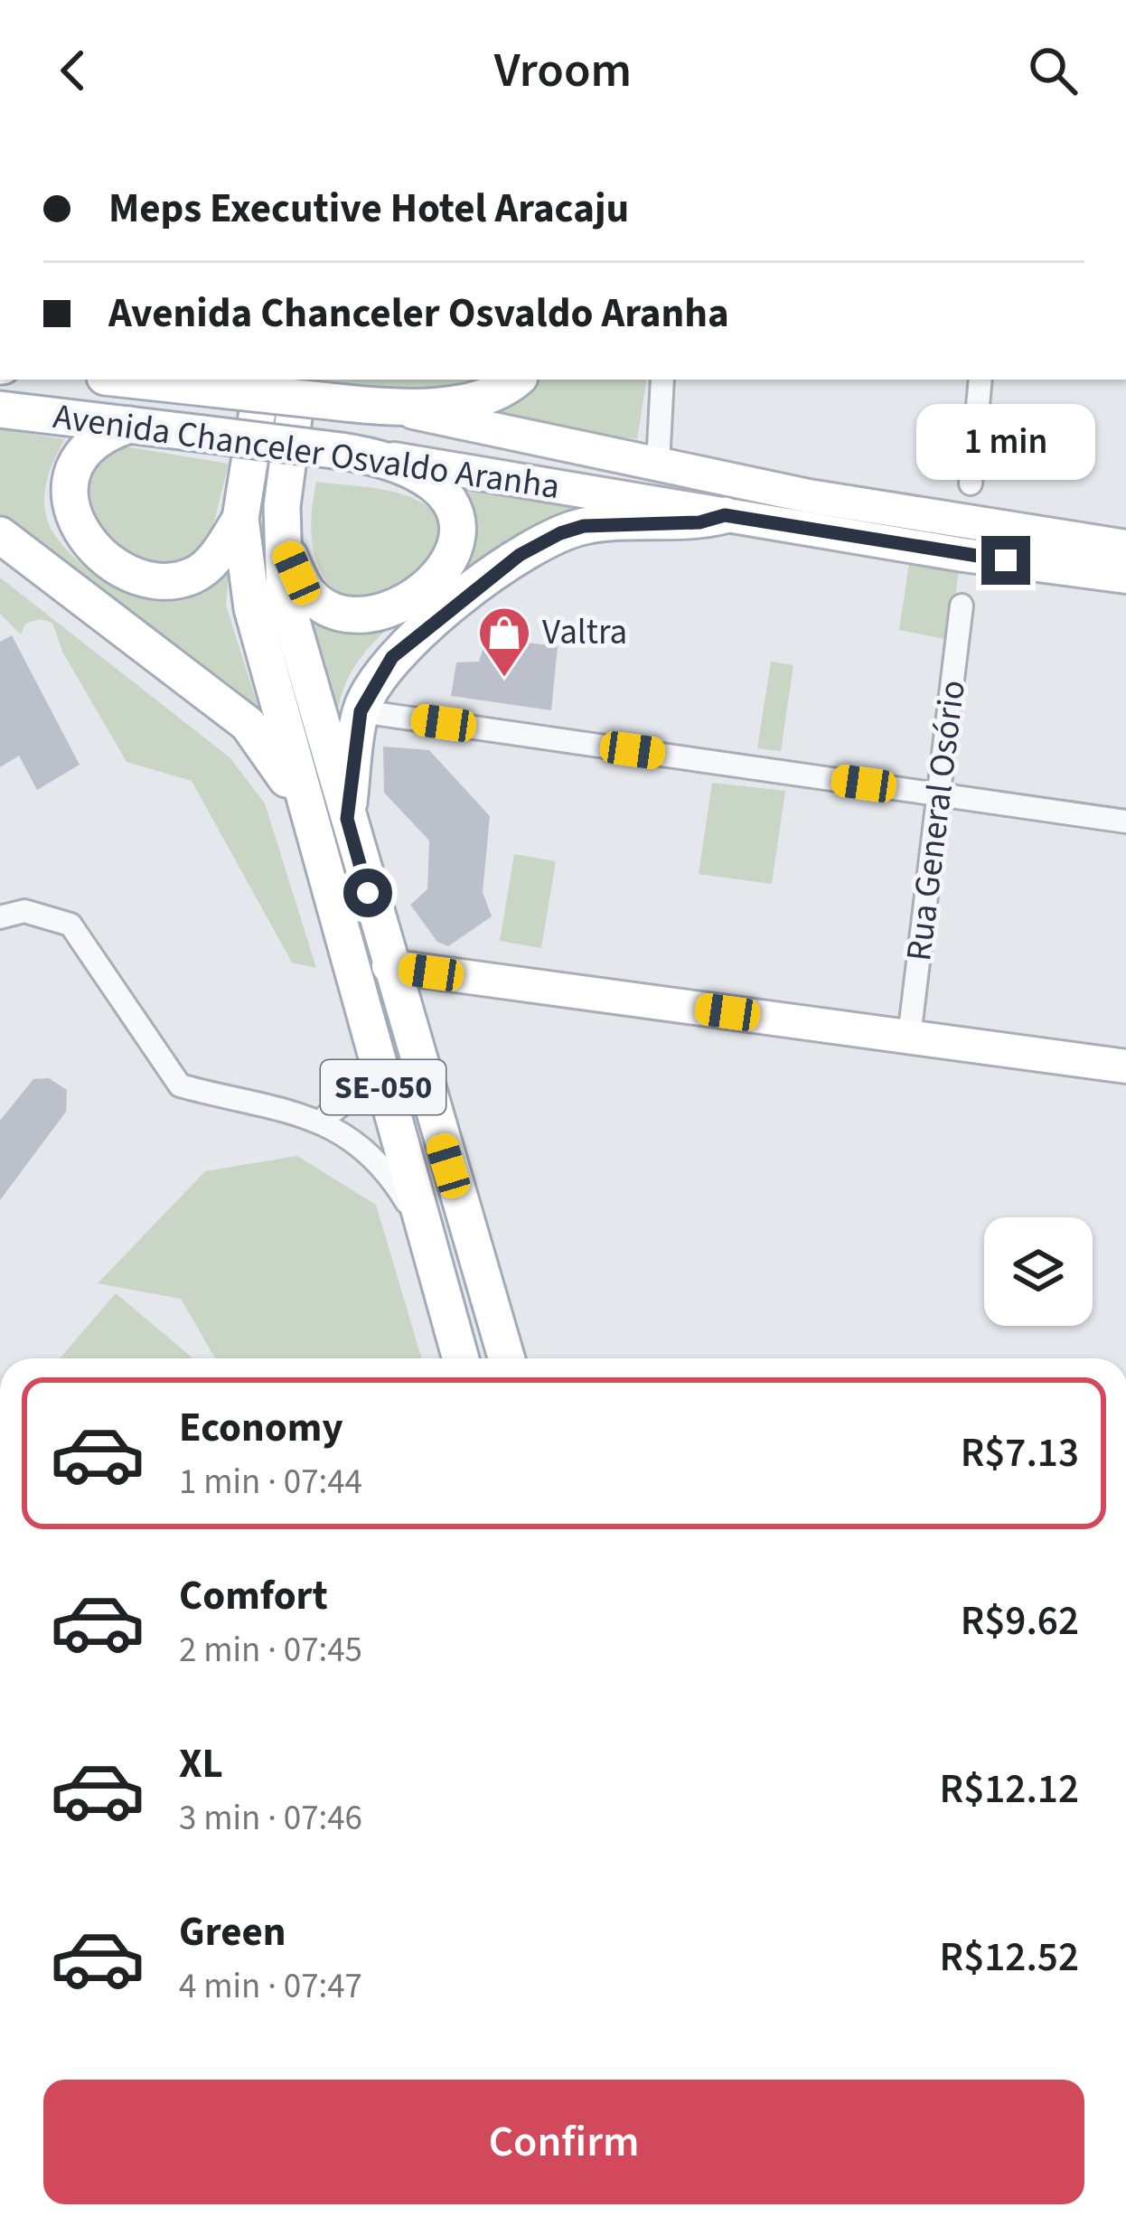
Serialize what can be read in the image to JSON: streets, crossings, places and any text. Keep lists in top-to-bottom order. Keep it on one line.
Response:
{"streets":{"main road":["Avenida Chanceler Osvaldo Aranha","SE-050"],"street":["Rua General Osório"]},"places":{"shop":["Valtra"]},"page":{"header":"Vroom","banner":["Meps Executive Hotel Aracaju","Avenida Chanceler Osvaldo Aranha"],"bubble":"1 min","list":[{"name":"Economy","note":"1 min · 07:44","value":"R$7.13"},{"name":"Comfort","note":"2 min · 07:45","value":"R$9.62"},{"name":"XL","note":"3 min · 07:46","value":"R$12.12"},{"name":"Green","note":"4 min · 07:47","value":"R$12.52"}],"buttons":"Confirm"}}
